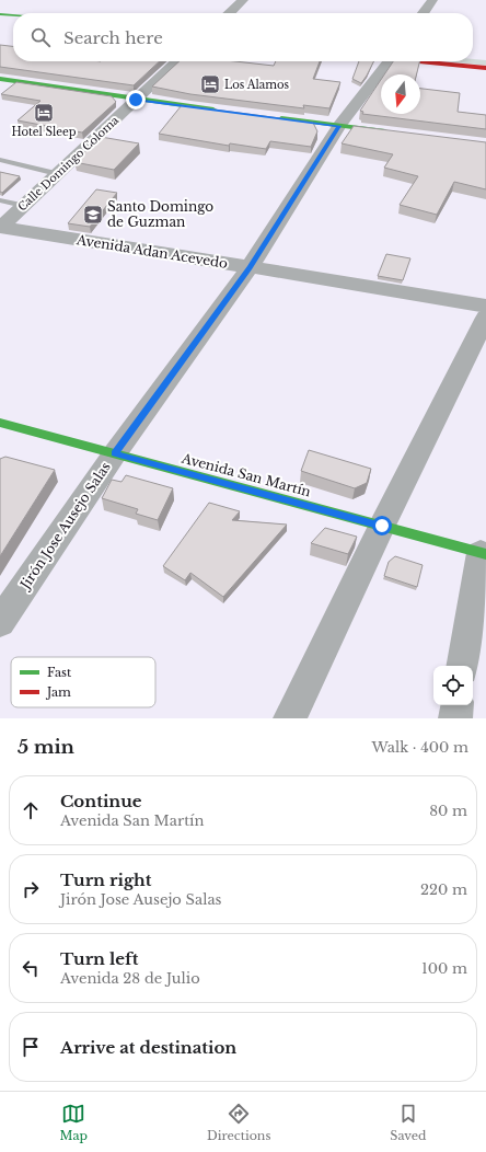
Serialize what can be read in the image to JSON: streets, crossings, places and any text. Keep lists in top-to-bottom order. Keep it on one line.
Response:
{"streets":{"street":["Calle Domingo Coloma","Avenida Adan Acevedo","Avenida San Martín","Jirón Jose Ausejo Salas"]},"crossings":[["Calle Domingo Coloma","Avenida Adan Acevedo"],["Avenida Adan Acevedo","Jirón Jose Ausejo Salas"],["Avenida San Martín","Jirón Jose Ausejo Salas"]],"places":{"hotel":["Los Alamos","Hotel Sleep"],"school or university":["Santo Domingo de Guzman"]},"legend":["Fast","Jam"],"north":"bottom","page":{"search":"Search here","heading":["5 min","Walk · 400 m"],"list":[["Continue","Avenida San Martín","80 m"],["Turn right","Jirón Jose Ausejo Salas","220 m"],["Turn left","Avenida 28 de Julio","100 m"],"Arrive at destination"],"nav":["Map","Directions","Saved"]}}
